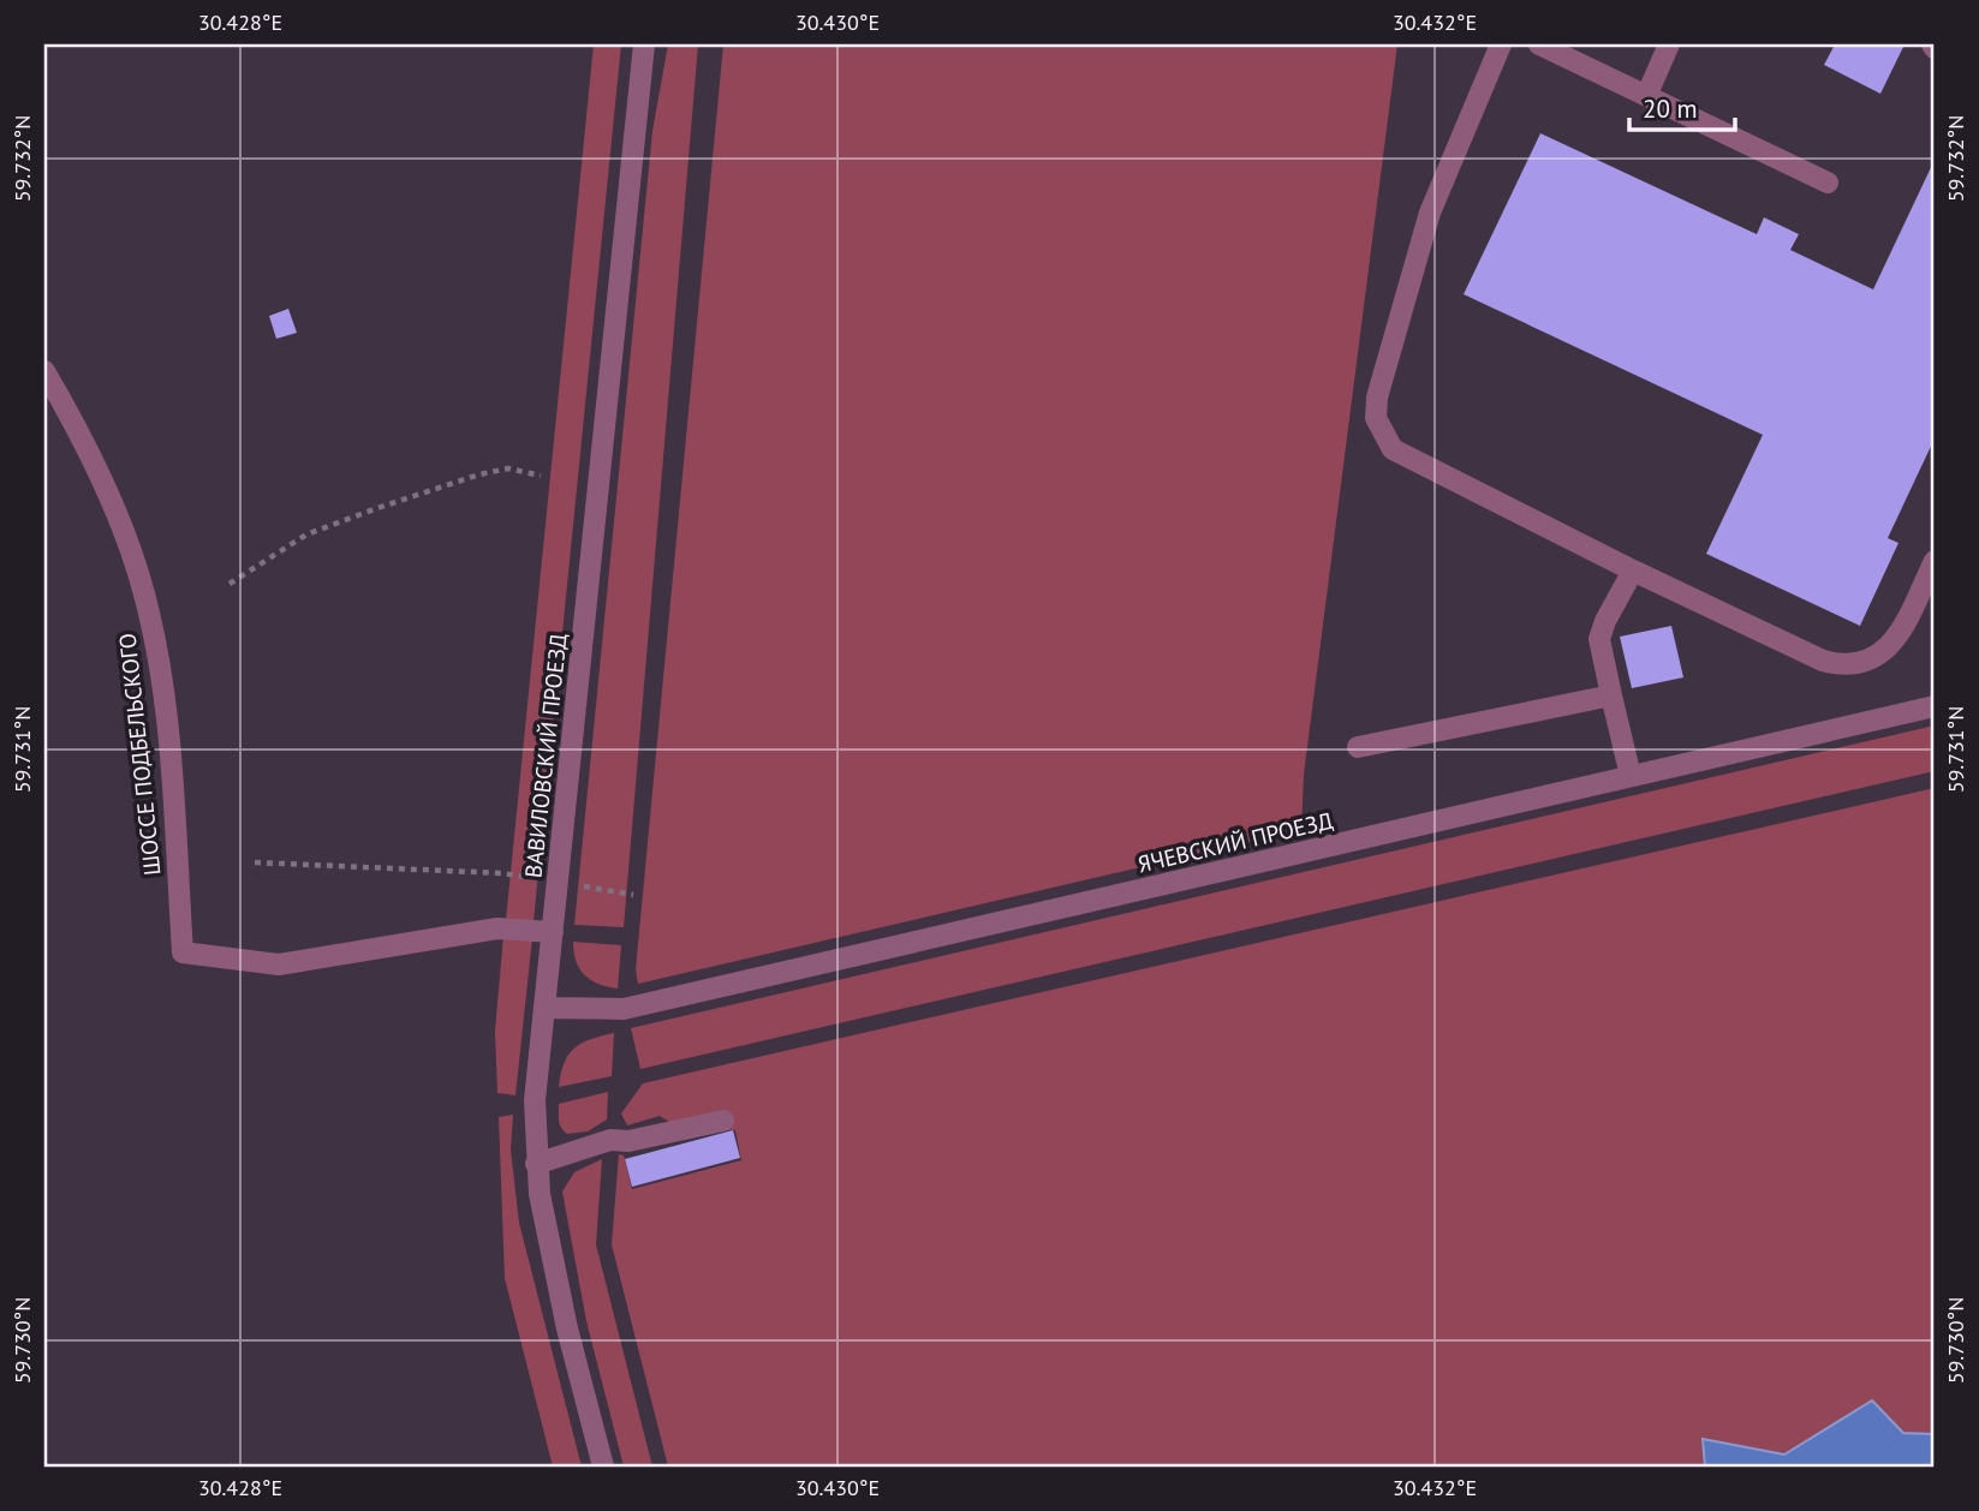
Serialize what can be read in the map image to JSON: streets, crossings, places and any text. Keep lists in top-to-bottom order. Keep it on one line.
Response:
{"streets":{"street":["ШОССЕ ПОДБЕЛЬСКОГО","ВАВИЛОВСКИЙ ПРОЕЗД","ЯЧЕВСКИЙ ПРОЕЗД"]},"crossings":[["ШОССЕ ПОДБЕЛЬСКОГО","ВАВИЛОВСКИЙ ПРОЕЗД"],["ВАВИЛОВСКИЙ ПРОЕЗД","ЯЧЕВСКИЙ ПРОЕЗД"]],"scale_bar":"20 m","coordinates":["30.428°E","30.430°E","30.432°E","59.732°N","59.731°N","59.730°N"]}
